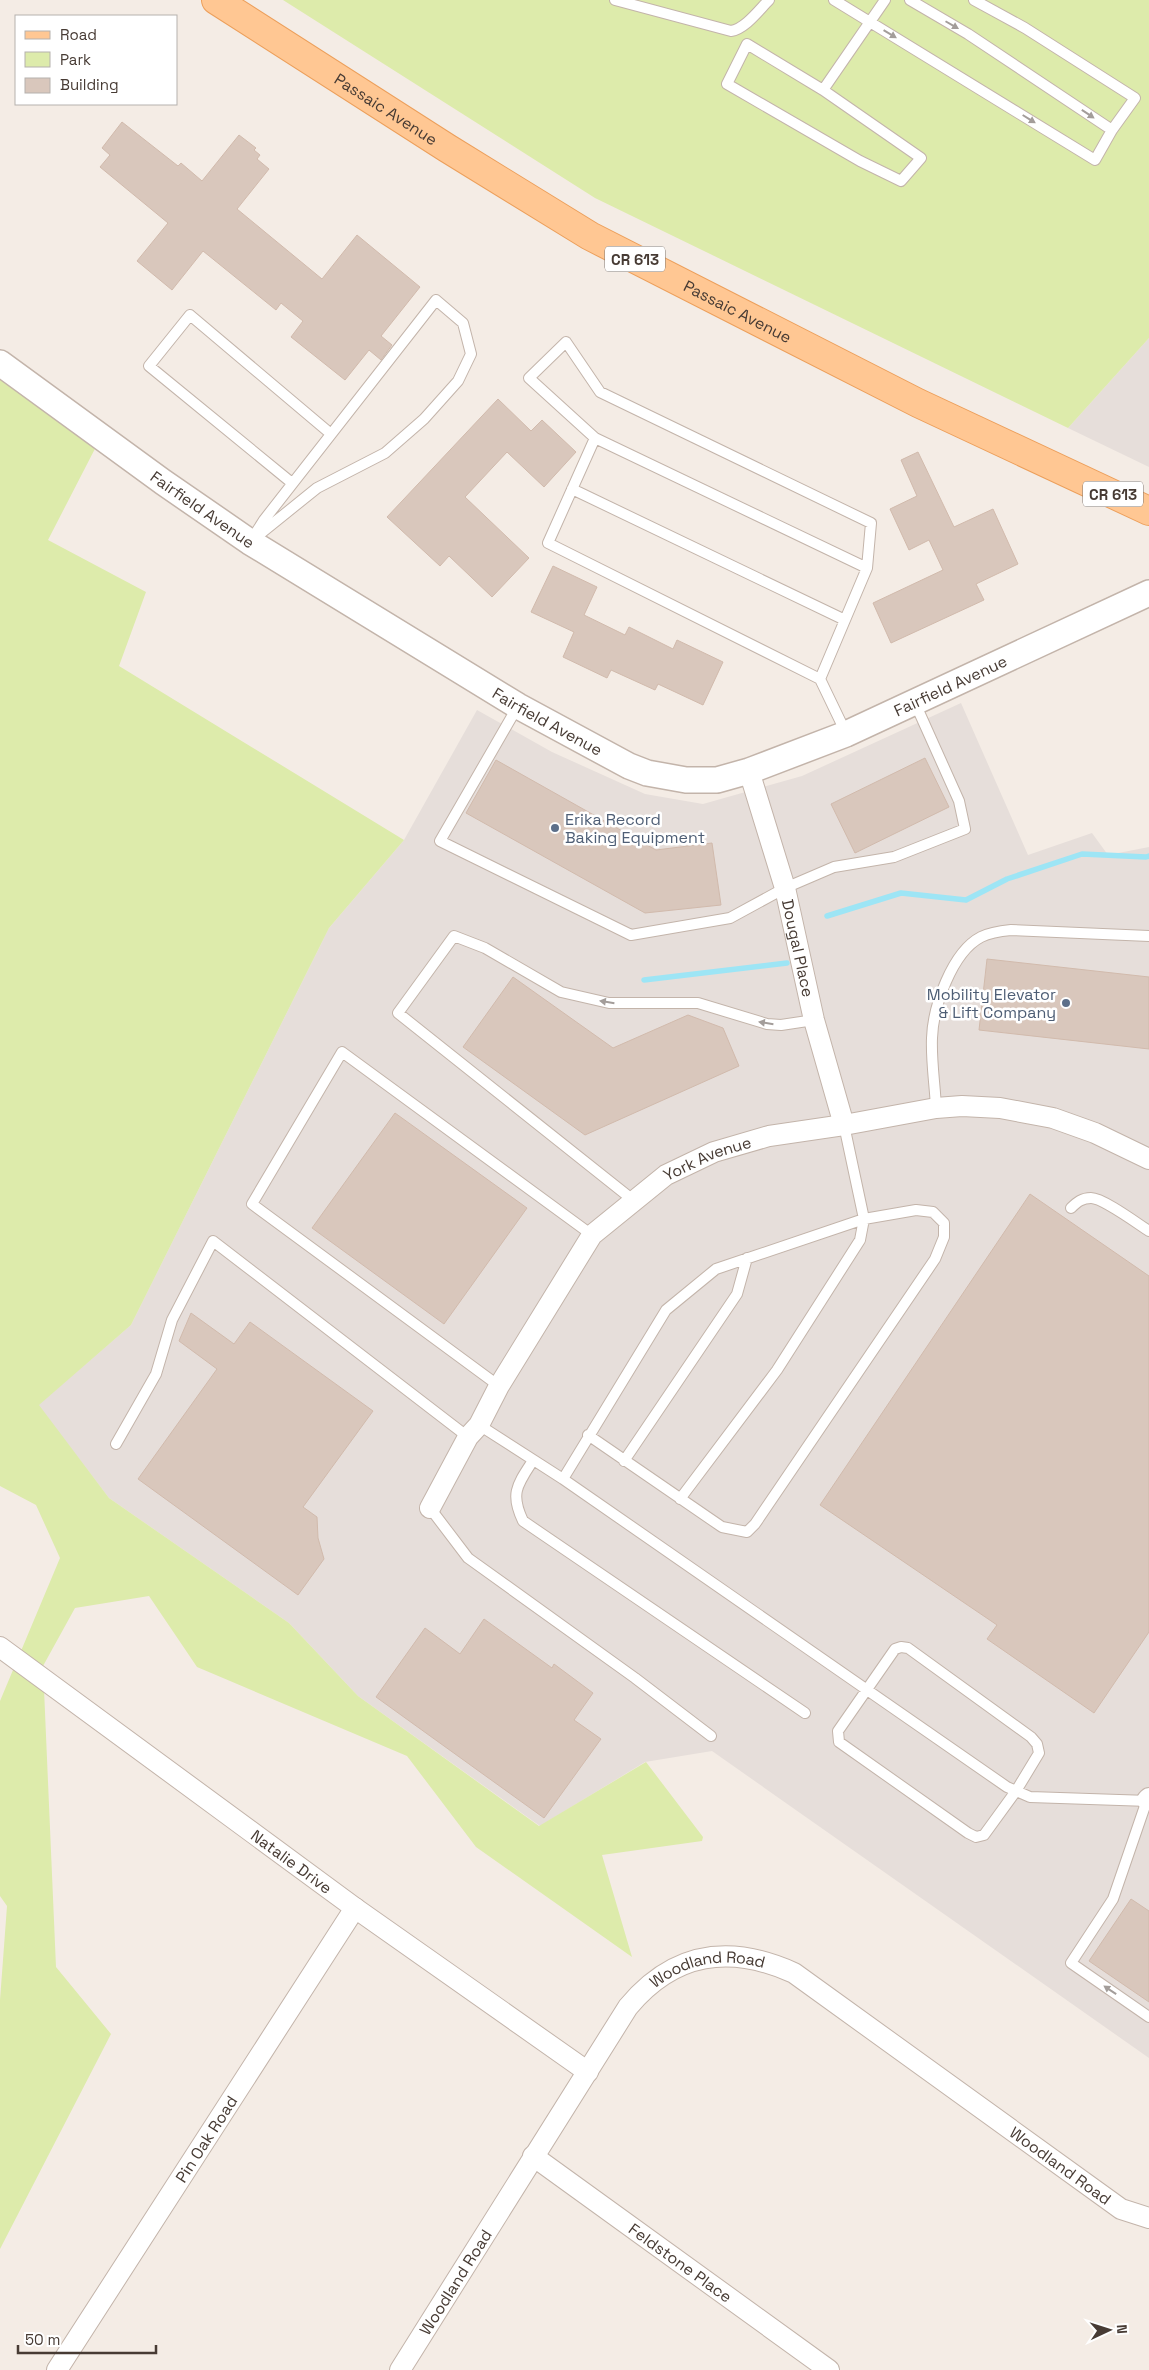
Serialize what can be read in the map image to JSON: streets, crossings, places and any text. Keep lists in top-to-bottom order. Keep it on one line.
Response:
{"streets":{"main road":["Passaic Avenue","CR 613"],"street":["Fairfield Avenue","Dougal Place","York Avenue","Natalie Drive","Woodland Road","Pin Oak Road","Feldstone Place"]},"crossings":[["Fairfield Avenue","Dougal Place"],["Dougal Place","York Avenue"],["Natalie Drive","Woodland Road"],["Natalie Drive","Pin Oak Road"],["Woodland Road","Feldstone Place"]],"places":["Erika Record Baking Equipment","Mobility Elevator & Lift Company"],"legend":["Road","Park","Building"],"scale_bar":"50 m","north":"right"}
